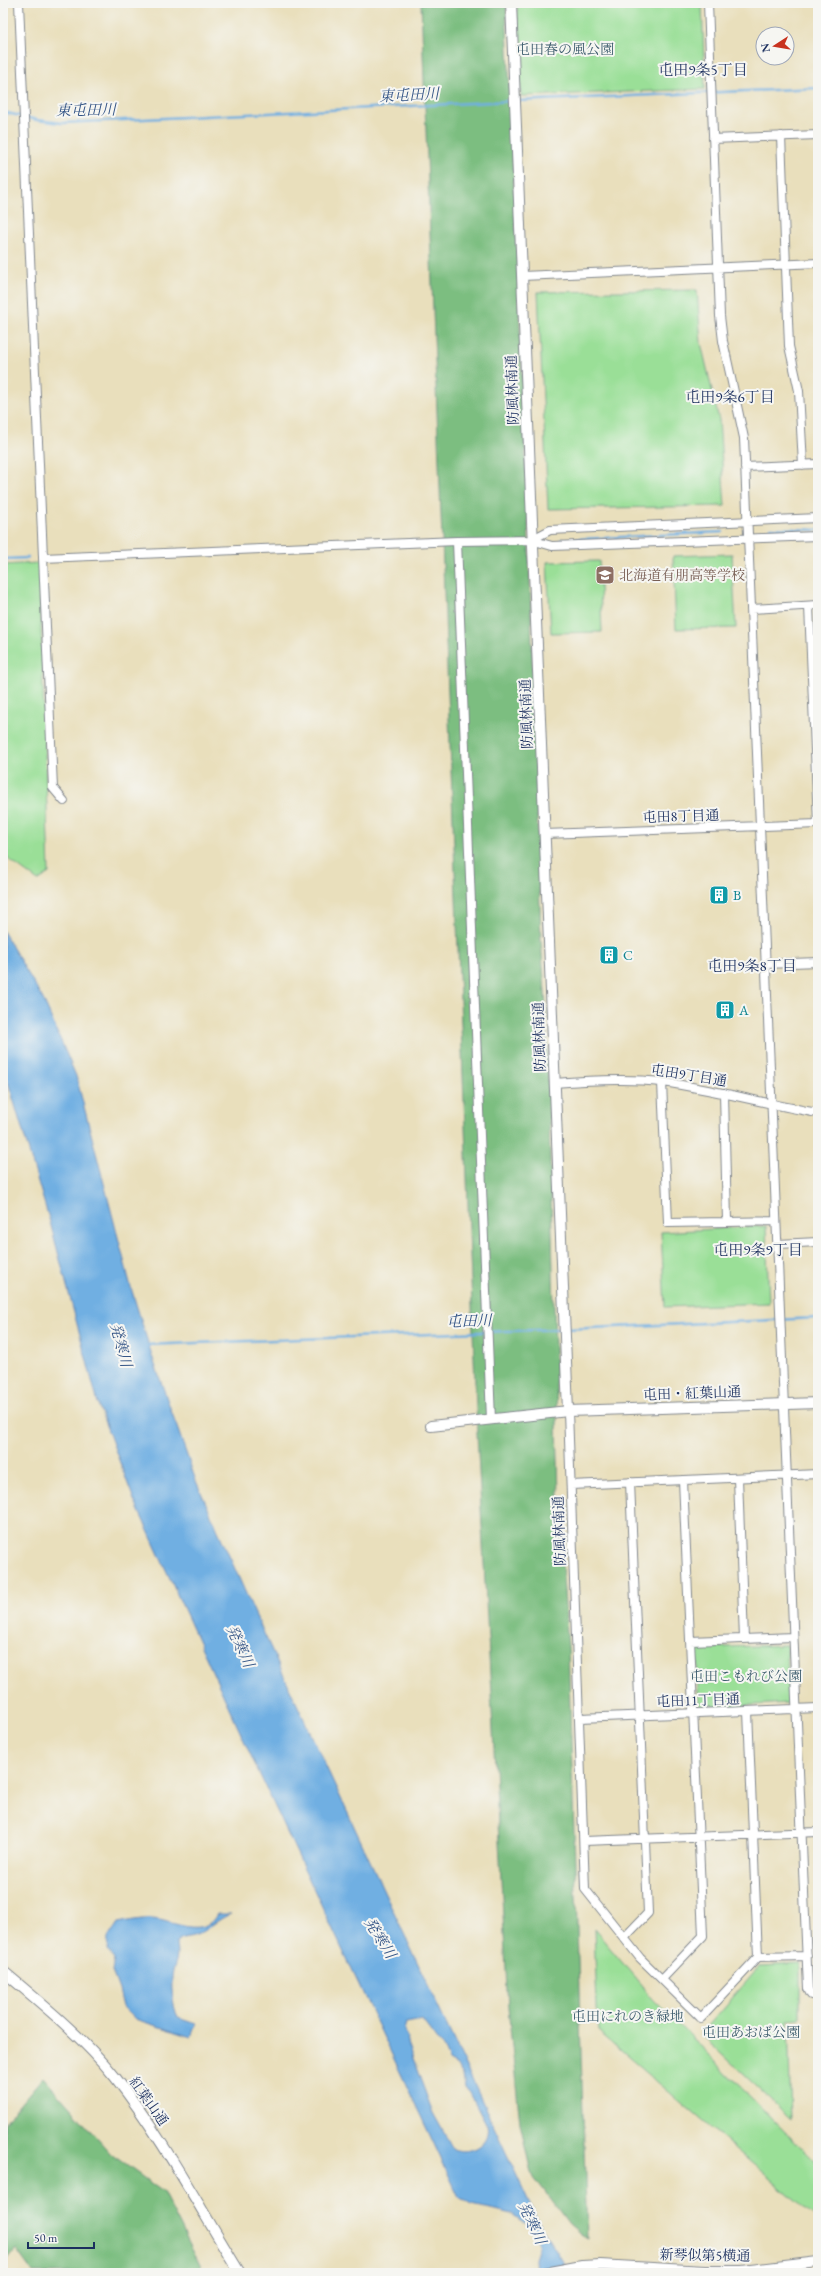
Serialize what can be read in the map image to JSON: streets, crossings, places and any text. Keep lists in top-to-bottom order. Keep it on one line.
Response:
{"streets":{"street":["防風林南通","屯田8丁目通","屯田9丁目通","屯田・紅葉山通","屯田11丁目通","紅葉山通","新琴似第5横通"]},"crossings":[["防風林南通","屯田8丁目通"],["防風林南通","屯田9丁目通"],["防風林南通","屯田・紅葉山通"],["防風林南通","屯田11丁目通"]],"districts":["屯田9条5丁目","屯田9条6丁目","屯田9条8丁目","屯田9条9丁目"],"water":["東屯田川","屯田川","発寒川"],"parks":["屯田春の風公園","屯田こもれび公園","屯田にれのき緑地","屯田あおば公園"],"places":{"school or university":["北海道有朋高等学校"],"building":["B","C","A"]},"scale_bar":"50 m","north":"left"}
